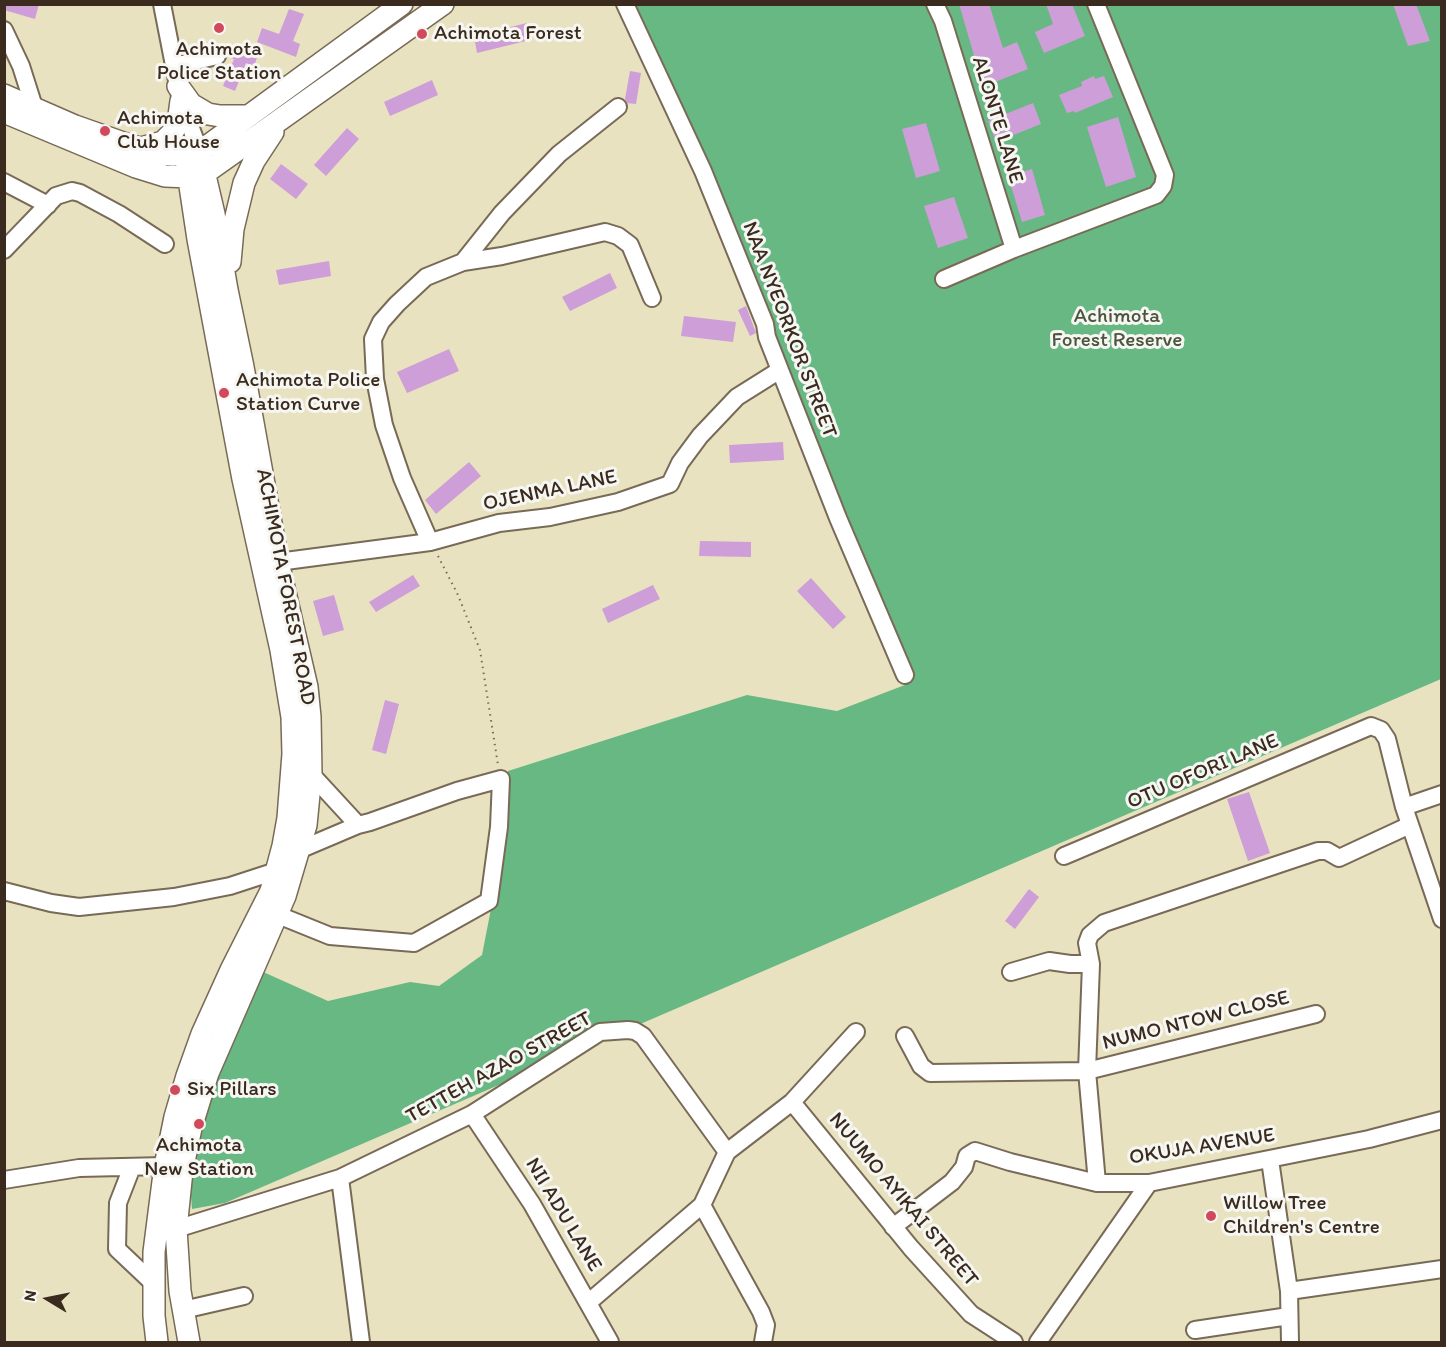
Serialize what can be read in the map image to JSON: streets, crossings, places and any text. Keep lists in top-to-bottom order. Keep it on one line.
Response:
{"streets":{"main road":["ACHIMOTA FOREST ROAD"],"street":["ALONTE LANE","NAA NYEORKOR STREET","OJENMA LANE","OTU OFORI LANE","NUMO NTOW CLOSE","TETTEH AZAO STREET","OKUJA AVENUE","NUUMO AYIKAI STREET","NII ADU LANE"]},"crossings":[["NAA NYEORKOR STREET","OJENMA LANE"],["OJENMA LANE","ACHIMOTA FOREST ROAD"],["ACHIMOTA FOREST ROAD","TETTEH AZAO STREET"],["TETTEH AZAO STREET","NII ADU LANE"],["OKUJA AVENUE","NUUMO AYIKAI STREET"]],"parks":["Achimota Forest Reserve"],"places":["Achimota Police Station","Achimota Forest","Achimota Club House","Achimota Police Station Curve","Six Pillars","Achimota New Station","Willow Tree Children's Centre"],"north":"left"}
